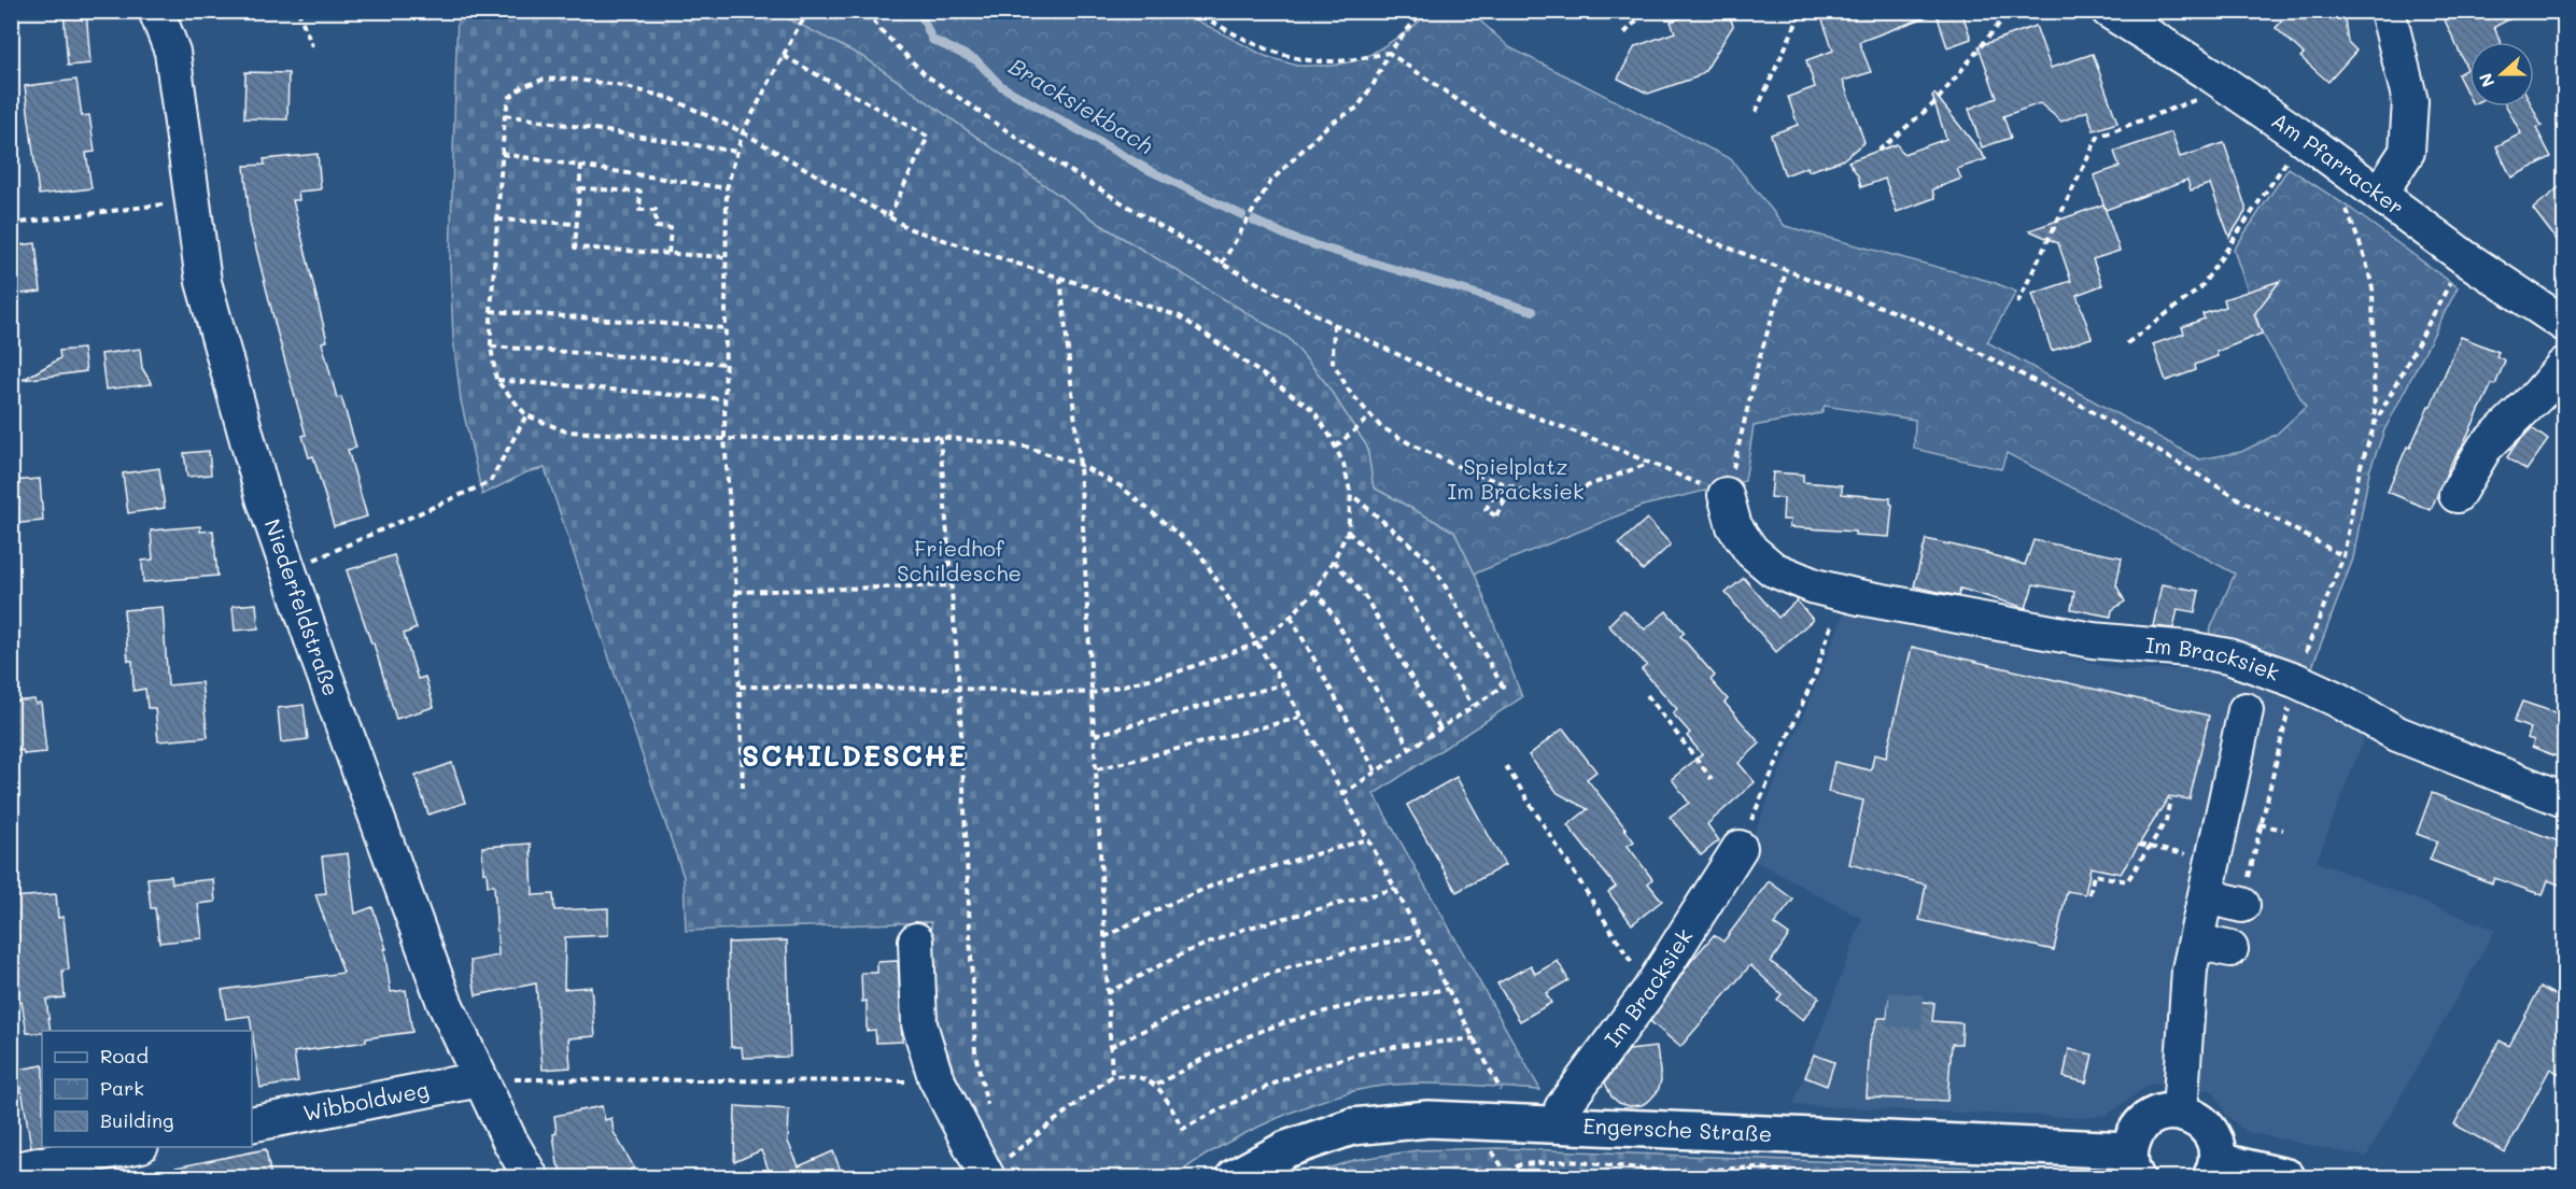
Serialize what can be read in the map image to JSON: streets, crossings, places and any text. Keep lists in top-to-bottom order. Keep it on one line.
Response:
{"streets":{"main road":["Engersche Straße"],"street":["Am Pfarracker","Niederfeldstraße","Im Bracksiek","Wibboldweg"]},"crossings":[["Niederfeldstraße","Wibboldweg"],["Im Bracksiek","Engersche Straße"]],"districts":["SCHILDESCHE"],"water":["Bracksiekbach"],"parks":["Spielplatz Im Bracksiek","Friedhof Schildesche"],"legend":["Road","Park","Building"],"north":"left"}
